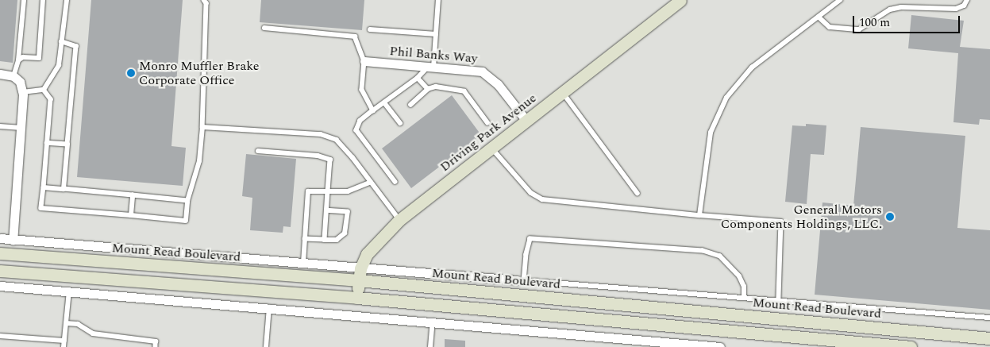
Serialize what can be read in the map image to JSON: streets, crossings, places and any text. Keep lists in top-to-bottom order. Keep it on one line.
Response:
{"streets":{"main road":["Driving Park Avenue","Mount Read Boulevard"],"street":["Phil Banks Way"]},"crossings":[["Phil Banks Way","Driving Park Avenue"],["Driving Park Avenue","Mount Read Boulevard"]],"places":["Monro Muffler Brake Corporate Office","General Motors Components Holdings, LLC."],"scale_bar":"100 m"}
